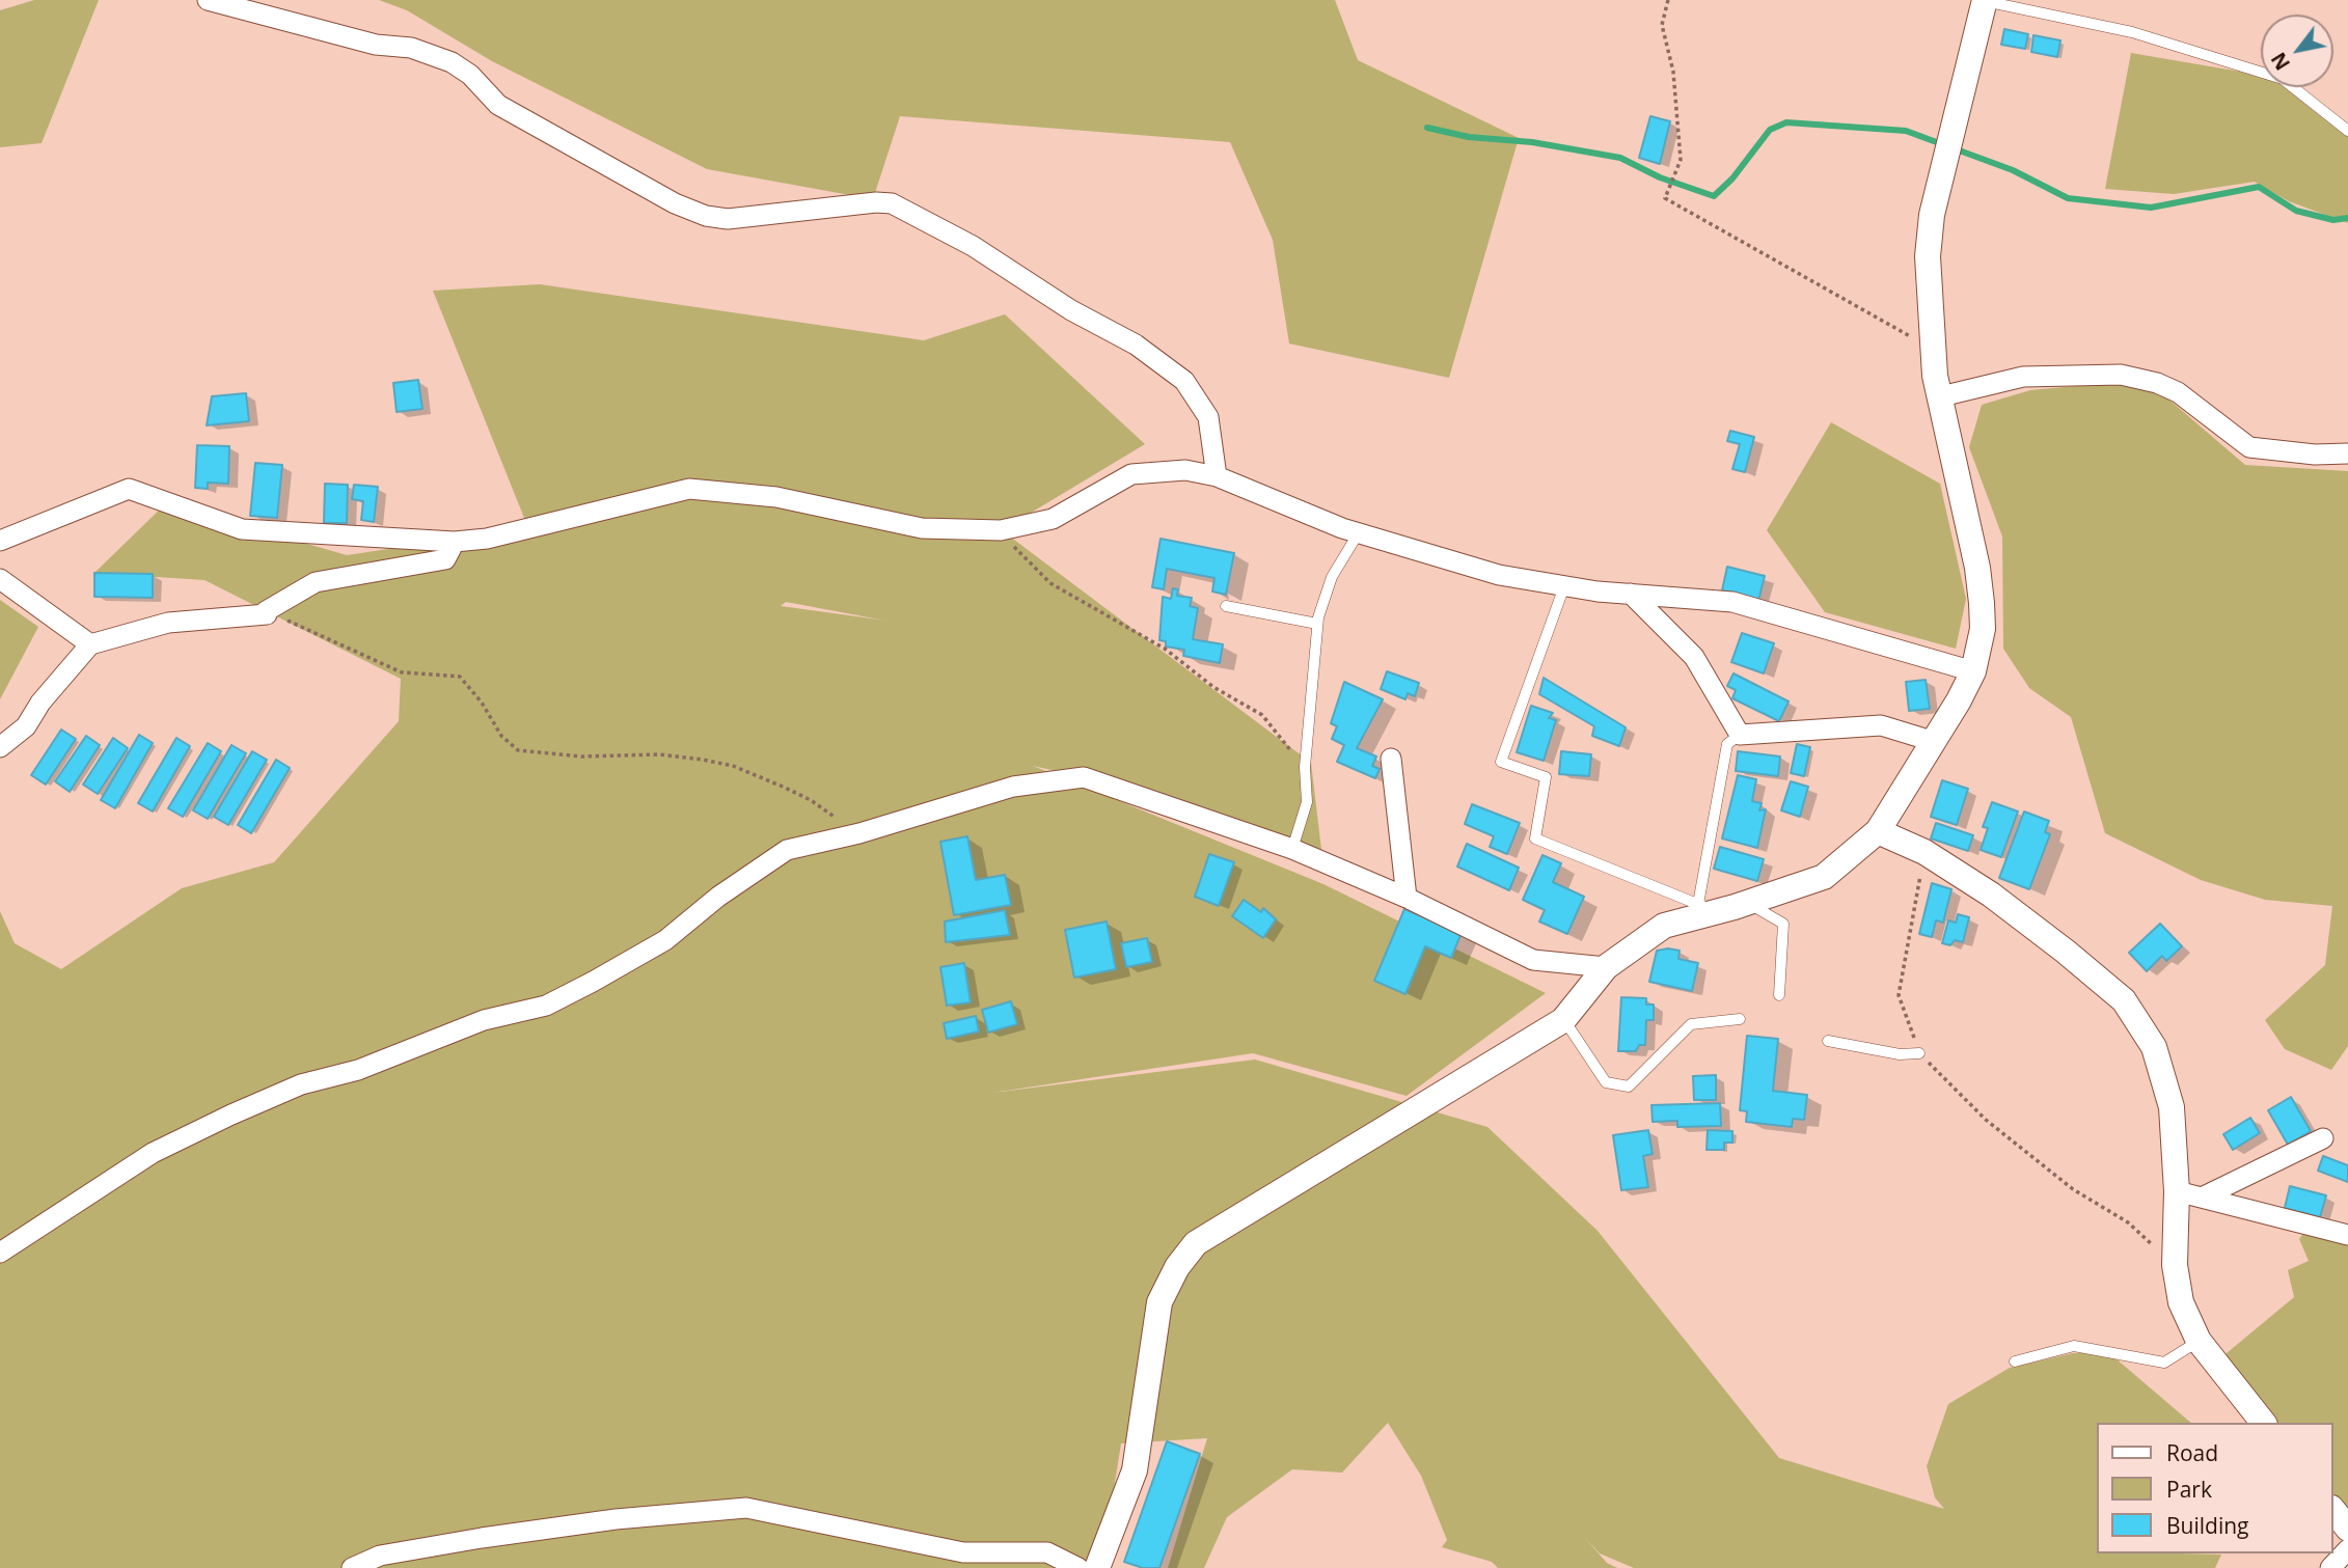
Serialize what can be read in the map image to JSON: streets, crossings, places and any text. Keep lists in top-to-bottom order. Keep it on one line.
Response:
{"legend":["Road","Park","Building"],"north":"bottom left"}
